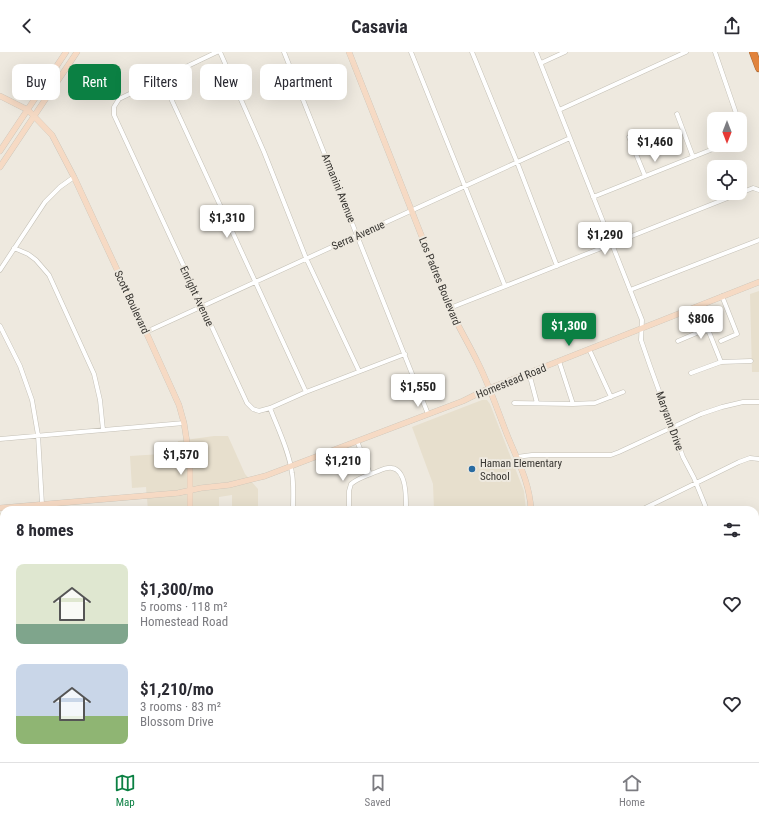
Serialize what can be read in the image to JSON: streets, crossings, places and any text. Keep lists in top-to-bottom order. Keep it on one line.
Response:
{"streets":{"main road":["Los Padres Boulevard","Scott Boulevard","Homestead Road"],"street":["Armanini Avenue","Serra Avenue","Enright Avenue","Maryann Drive"]},"crossings":[["Armanini Avenue","Serra Avenue"],["Armanini Avenue","Homestead Road"],["Serra Avenue","Los Padres Boulevard"],["Serra Avenue","Enright Avenue"],["Serra Avenue","Scott Boulevard"],["Serra Avenue","Maryann Drive"],["Los Padres Boulevard","Homestead Road"],["Scott Boulevard","Homestead Road"],["Homestead Road","Maryann Drive"]],"places":["Haman Elementary School"],"north":"bottom","page":{"header":"Casavia","chip":["Buy","Rent","Filters","New","Apartment"],"price":["$1,460","$1,310","$1,290","$806","$1,300","$1,550","$1,570","$1,210"],"heading":"8 homes","list":[{"name":"$1,300/mo","note":"5 rooms · 118 m² · Homestead Road"},{"name":"$1,210/mo","note":"3 rooms · 83 m² · Blossom Drive"}],"tabs":["Map","Saved","Home"]}}
